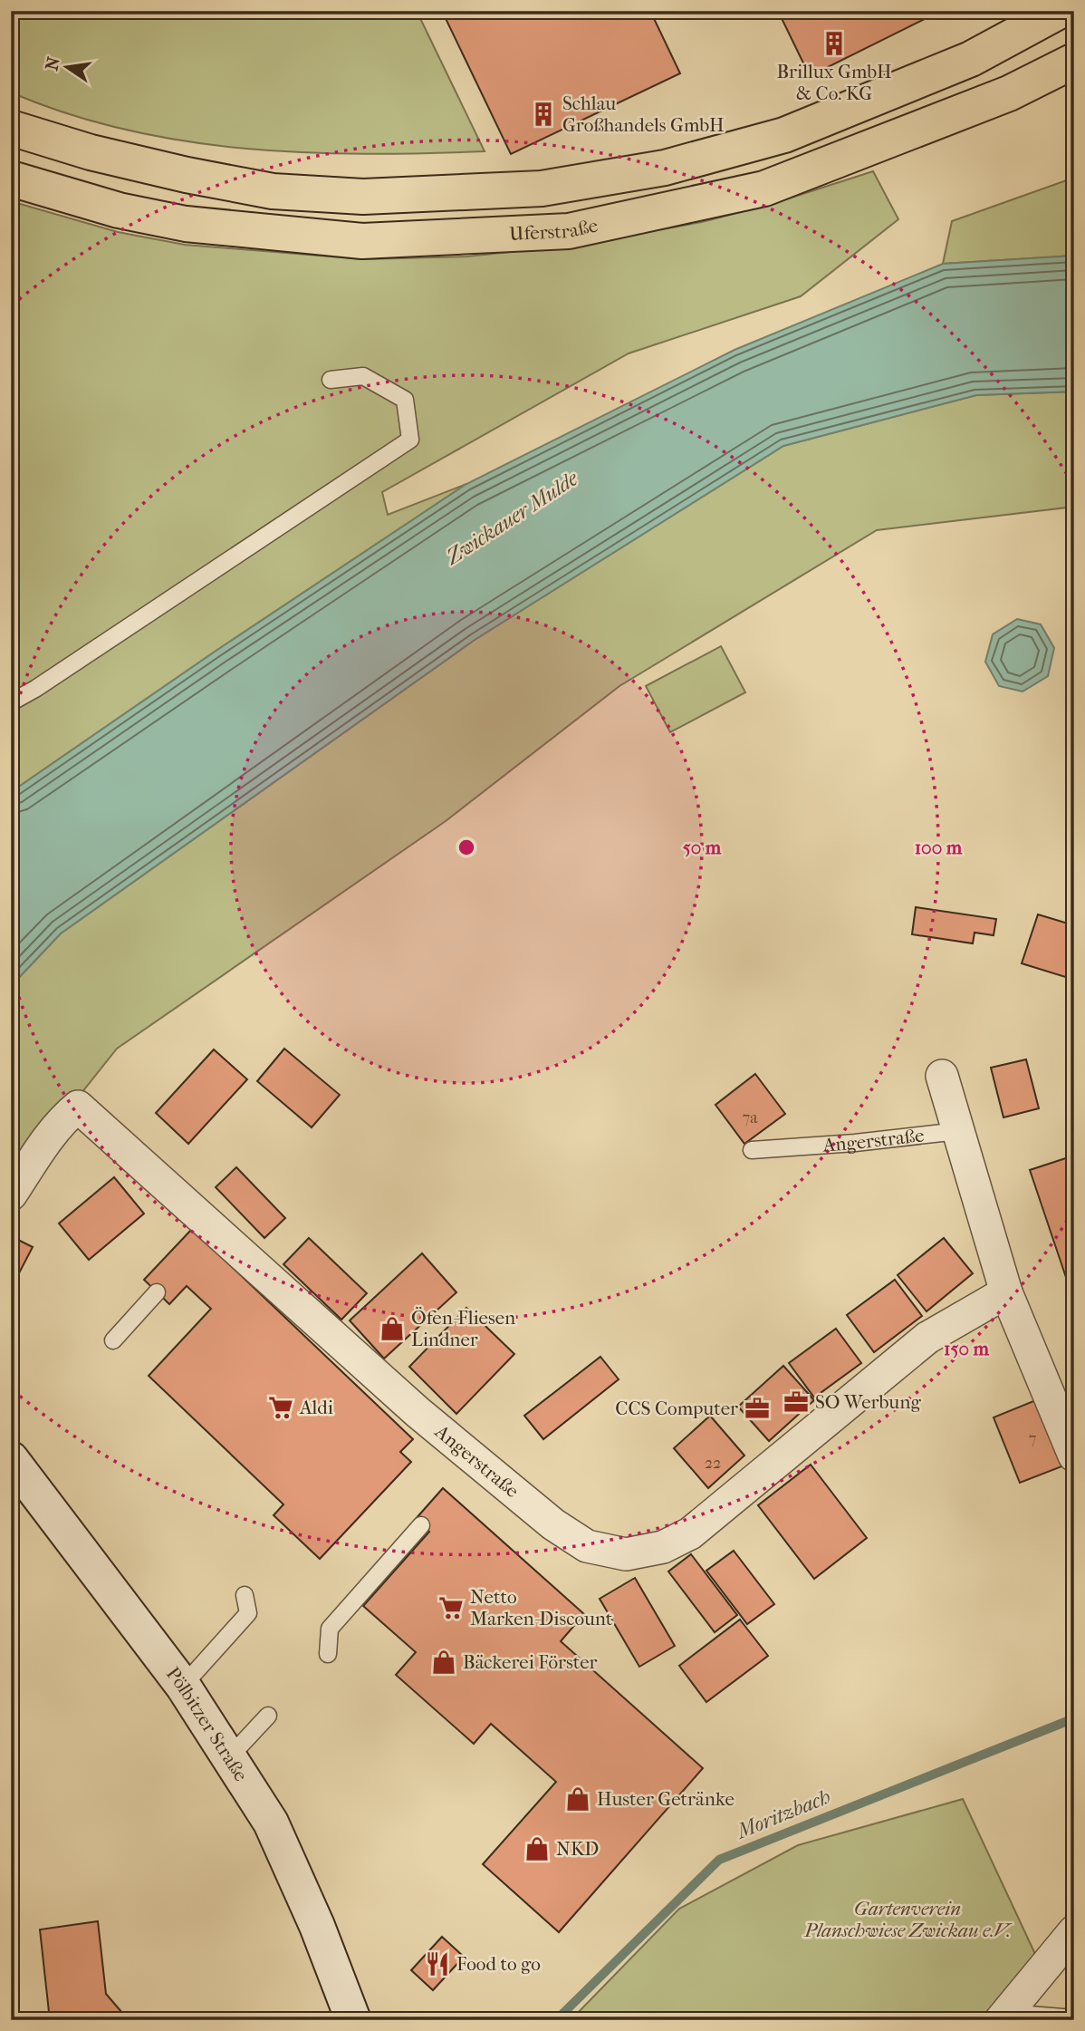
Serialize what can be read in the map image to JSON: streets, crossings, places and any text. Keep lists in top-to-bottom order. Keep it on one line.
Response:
{"streets":{"main road":["Uferstraße"],"street":["Angerstraße","Pölbitzer Straße"]},"water":["Zwickauer Mulde","Moritzbach"],"parks":["Gartenverein Planschwiese Zwickau e.V."],"places":{"building":["Brillux GmbH & Co. KG","Schlau Großhandels GmbH"],"shop":["Öfen-Fliesen Lindner","Bäckerei Förster","Huster Getränke","NKD"],"office":["SO Werbung","CCS Computer"],"supermarket":["Aldi","Netto Marken-Discount"],"restaurant":["Food to go"]},"house_numbers":["7a","7","22"],"north":"left","rings":["50 m","100 m","150 m"]}
